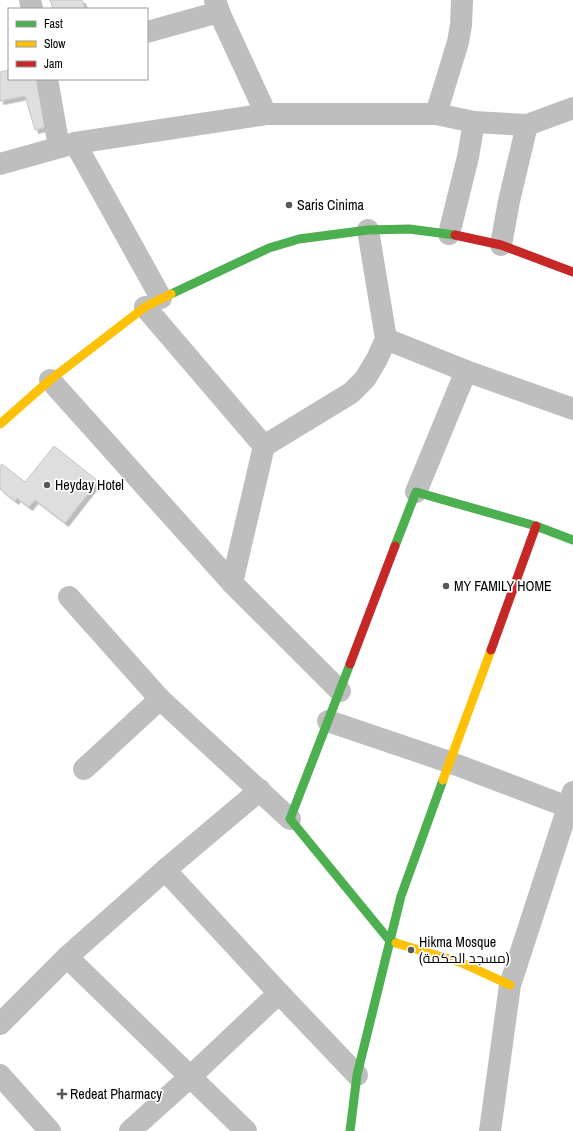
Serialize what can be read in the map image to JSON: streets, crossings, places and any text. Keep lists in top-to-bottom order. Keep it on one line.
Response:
{"places":{"other":["Saris Cinima","Heyday Hotel","MY FAMILY HOME","Hikma Mosque (مسجد الحكمة)"],"health":["Redeat Pharmacy"]},"legend":["Fast","Slow","Jam"]}
